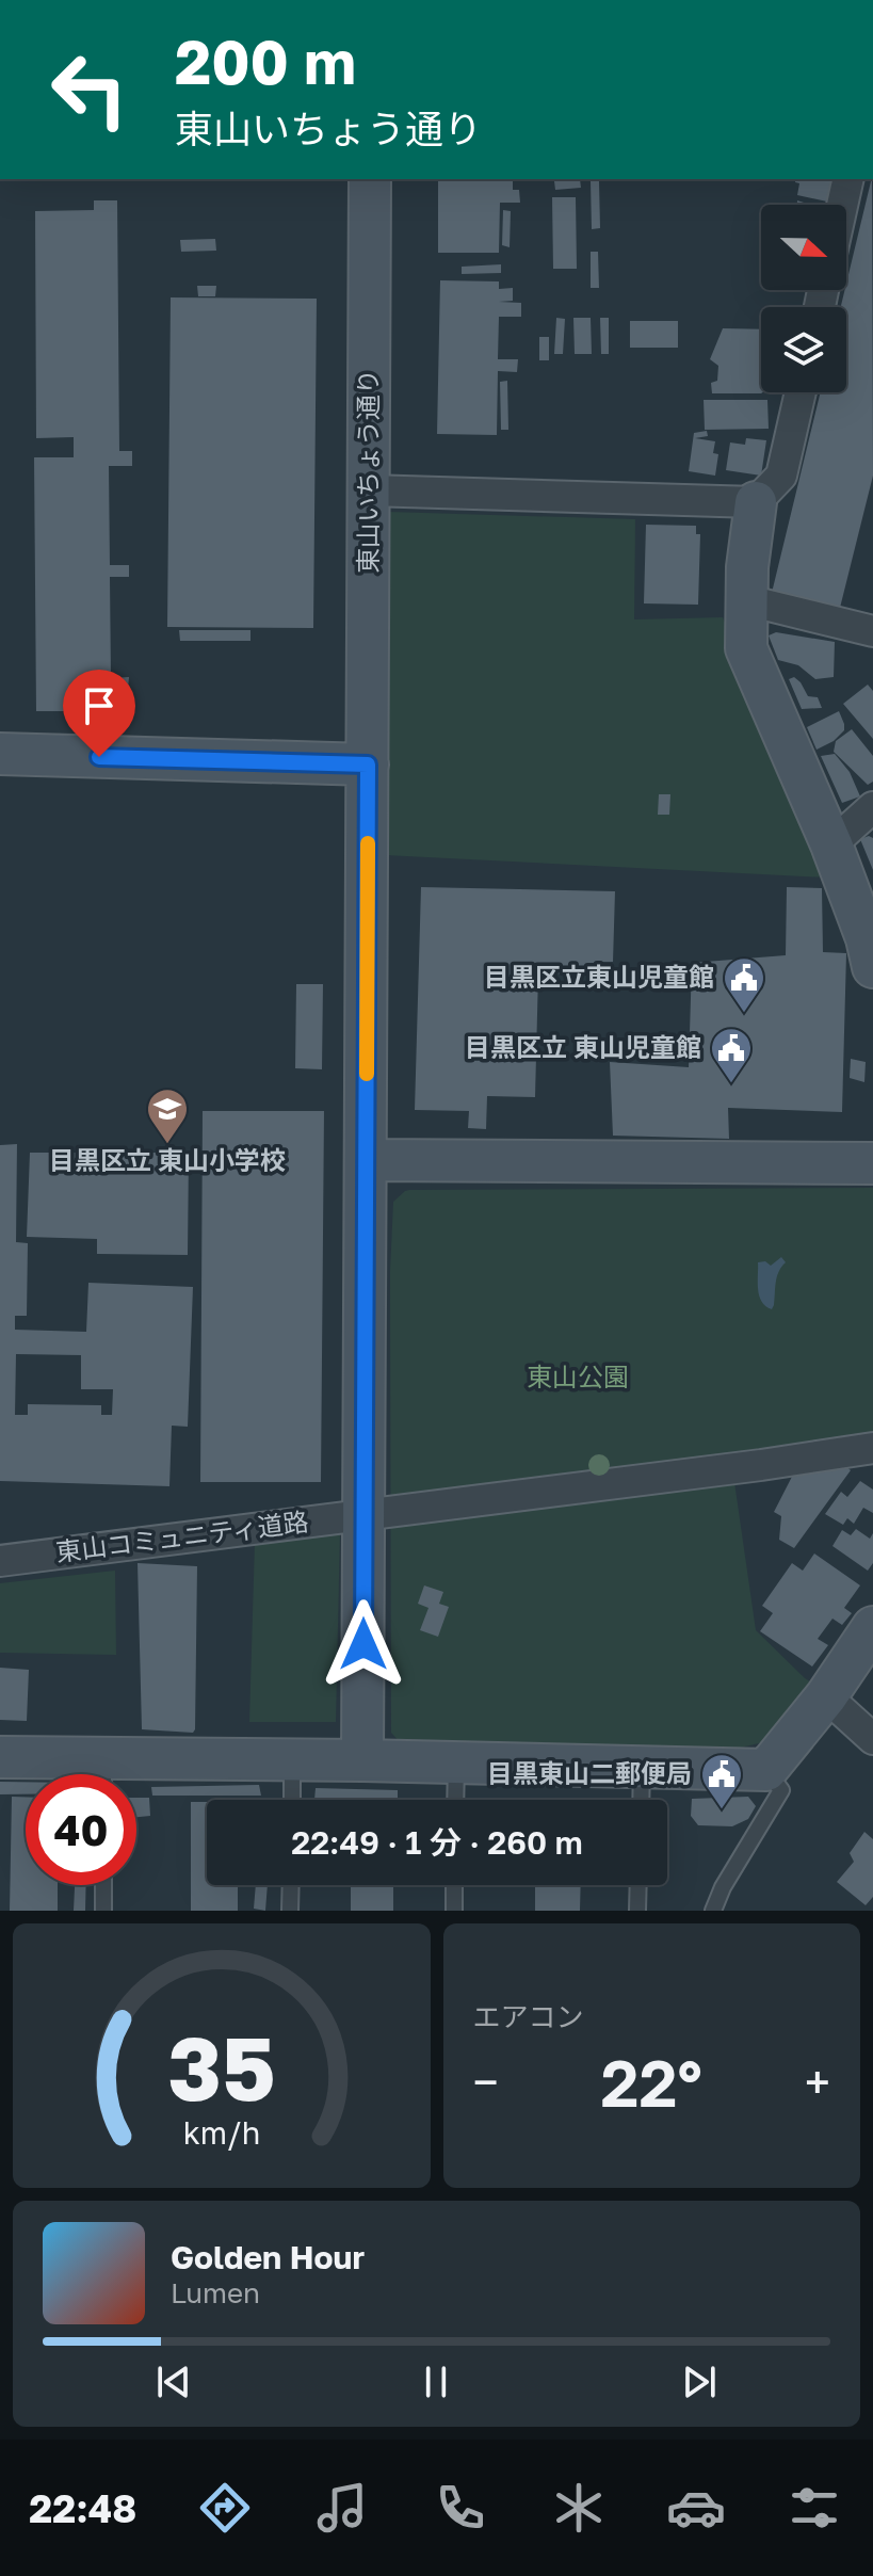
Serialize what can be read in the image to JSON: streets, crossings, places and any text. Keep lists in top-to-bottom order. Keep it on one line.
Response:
{"streets":{"street":["東山いちょう通り","東山コミュニティ道路"]},"crossings":[["東山いちょう通り","東山コミュニティ道路"]],"parks":["東山公園"],"places":{"public building":["目黒区立東山児童館","目黒区立 東山児童館","目黒東山二郵便局"],"school or university":["目黒区立 東山小学校"]},"north":"right","page":{"turn":["200 m","東山いちょう通り"],"limit":"40","trip":"22:49 · 1 分 · 260 m","tile":"エアコン","heat":["−","22°","+"],"song":["Golden Hour","Lumen"],"tabs":"22:48","gauge":["35","km/h"]}}
